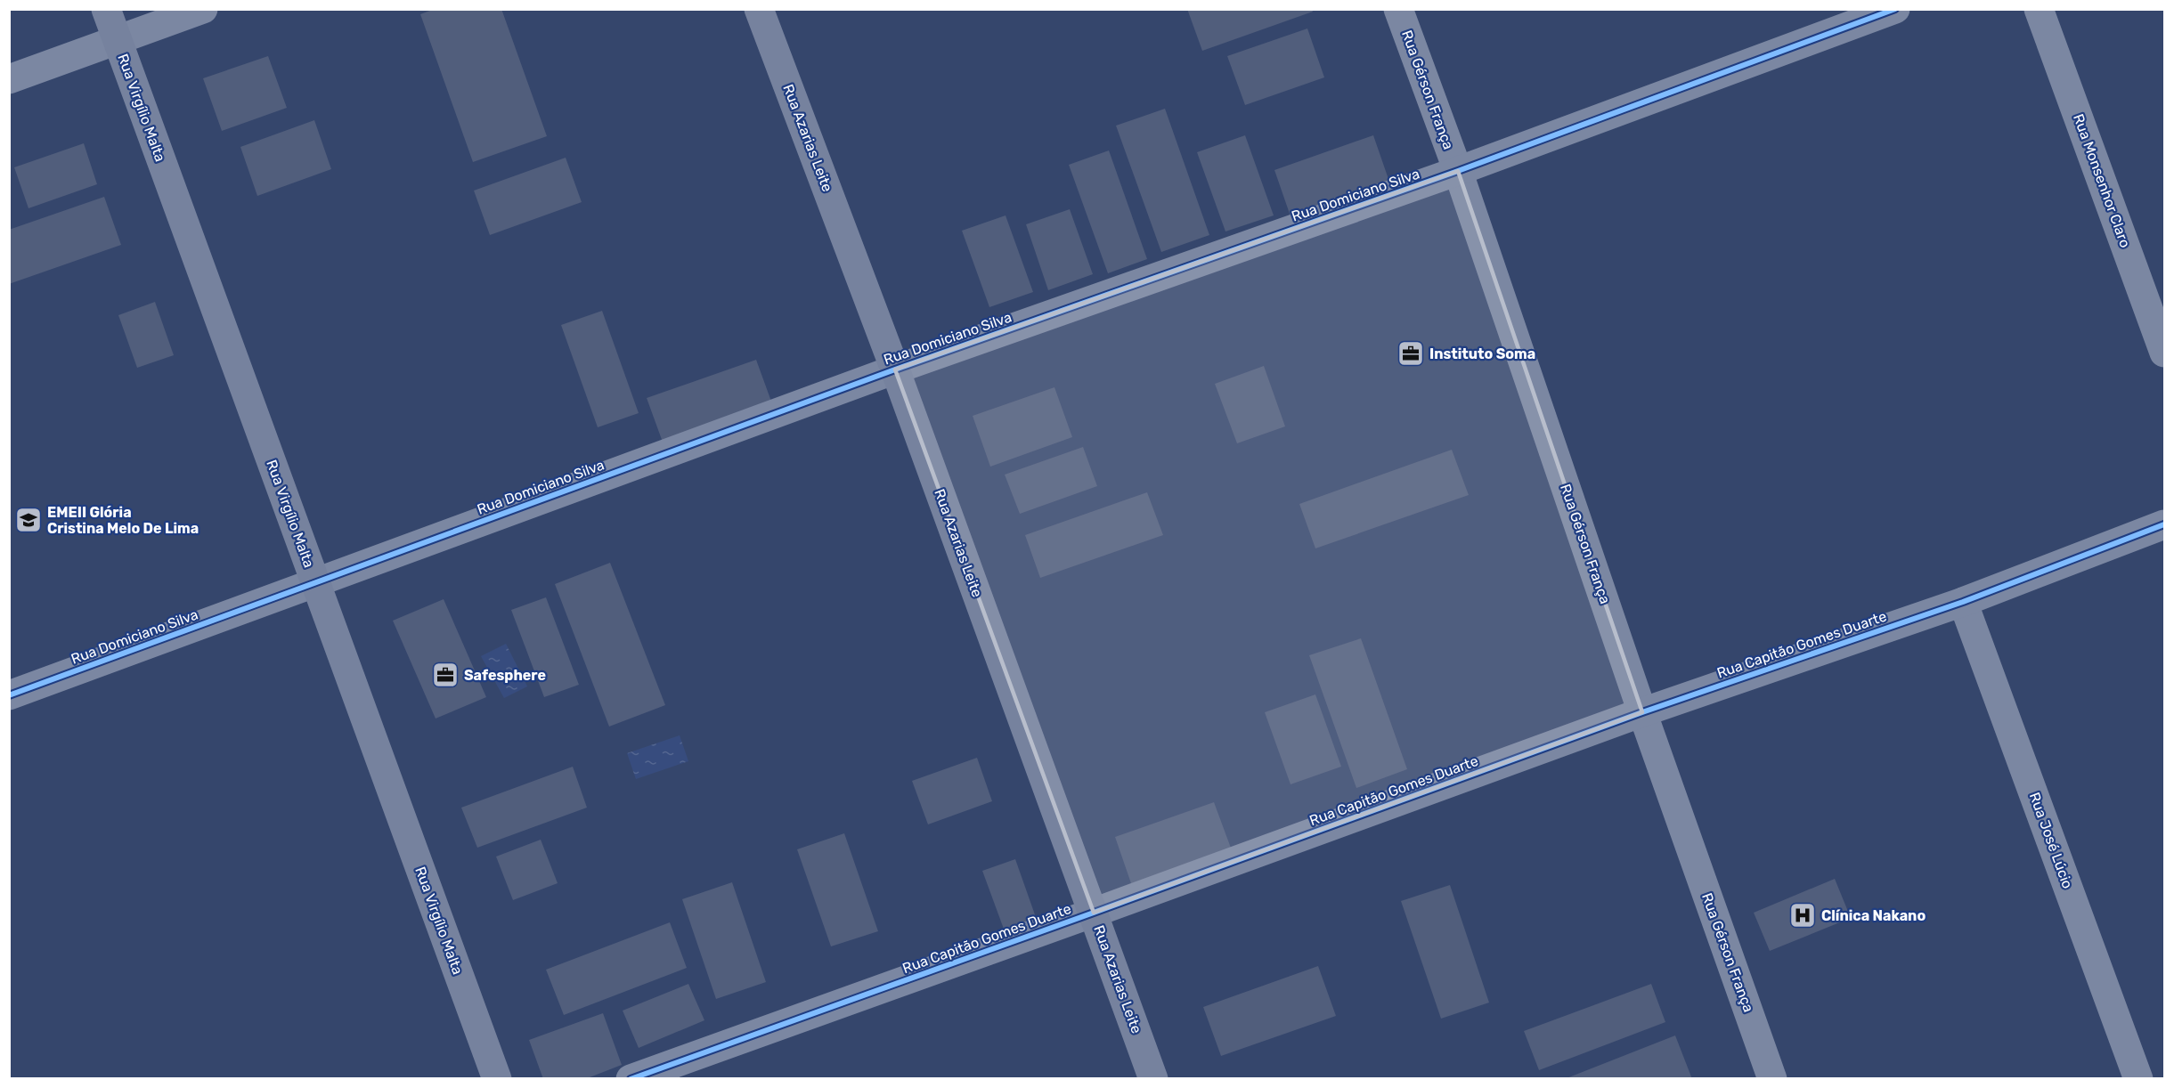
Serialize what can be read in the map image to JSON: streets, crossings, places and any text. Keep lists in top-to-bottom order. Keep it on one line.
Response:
{"streets":{"street":["Rua Gérson França","Rua Virgílio Malta","Rua Azarias Leite","Rua Monsenhor Claro","Rua Domiciano Silva","Rua Capitão Gomes Duarte","Rua José Lúcio"]},"crossings":[["Rua Gérson França","Rua Domiciano Silva"],["Rua Gérson França","Rua Capitão Gomes Duarte"],["Rua Virgílio Malta","Rua Domiciano Silva"],["Rua Azarias Leite","Rua Domiciano Silva"],["Rua Azarias Leite","Rua Capitão Gomes Duarte"],["Rua Capitão Gomes Duarte","Rua José Lúcio"]],"places":{"office":["Instituto Soma","Safesphere"],"school or university":["EMEII Glória Cristina Melo De Lima"],"hospital":["Clínica Nakano"]}}
